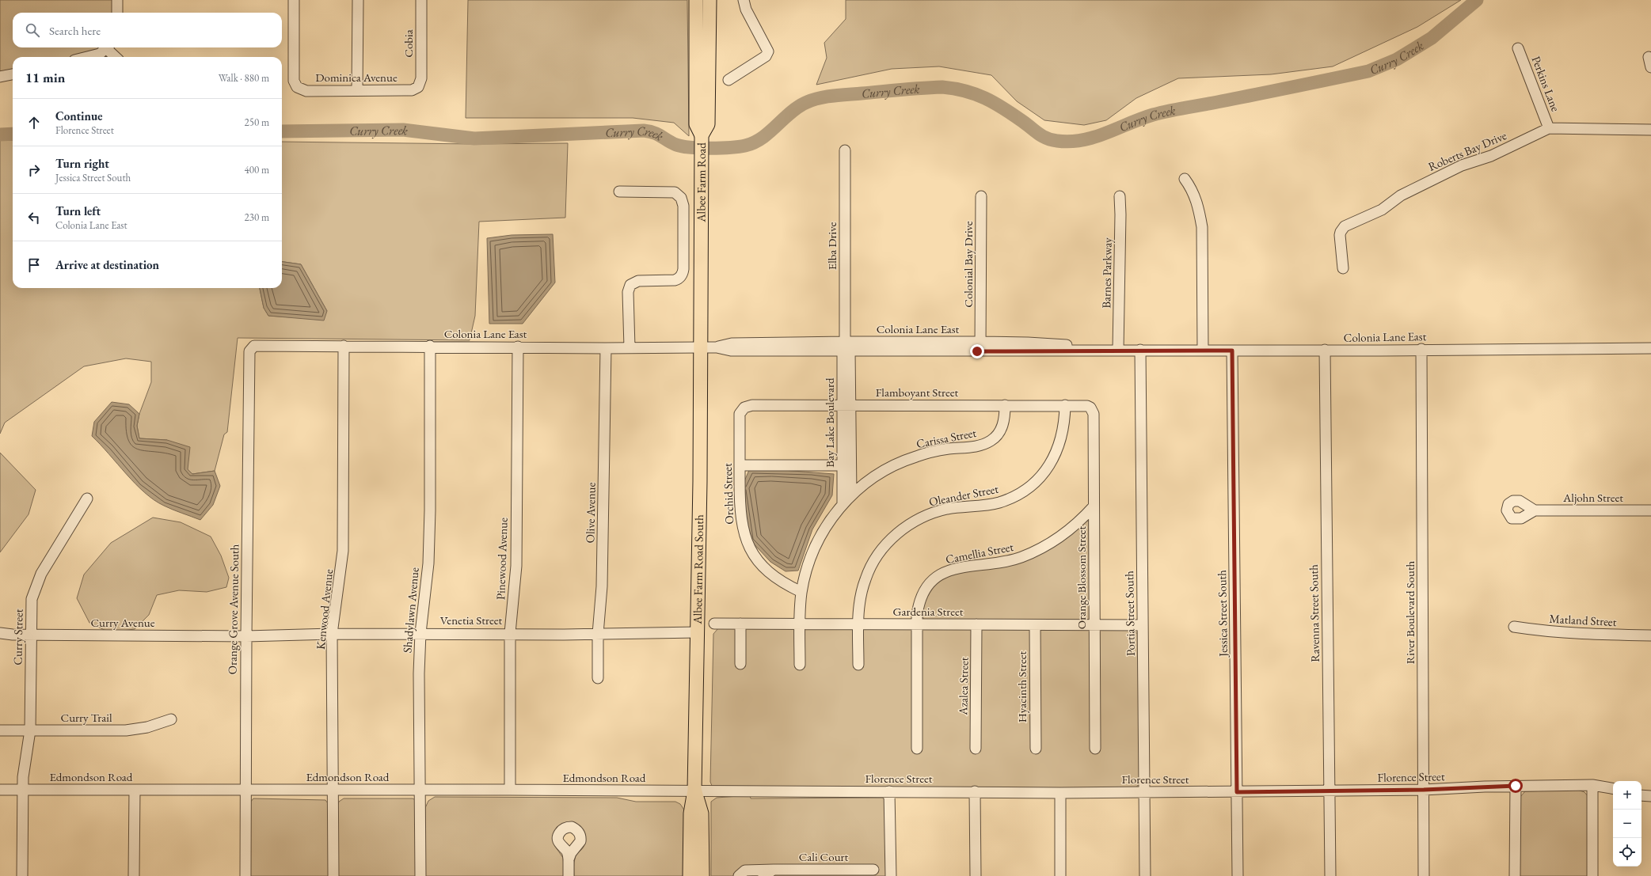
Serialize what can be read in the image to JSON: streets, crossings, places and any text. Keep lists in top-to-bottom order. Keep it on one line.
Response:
{"streets":{"main road":["Albee Farm Road","Albee Farm Road South"],"street":["Cobia","Dominica Avenue","Perkins Lane","Roberts Bay Drive","Elba Drive","Colonial Bay Drive","Barnes Parkway","Colonia Lane East","Flamboyant Street","Bay Lake Boulevard","Carissa Street","Orchid Street","Oleander Street","Aljohn Street","Olive Avenue","Camellia Street","Pinewood Avenue","Orange Blossom Street","Orange Grove Avenue South","Kenwood Avenue","Shadylawn Avenue","Gardenia Street","River Boulevard South","Portia Street South","Jessica Street South","Ravenna Street South","Venetia Street","Matland Street","Curry Avenue","Curry Street","Azalea Street","Hyacinth Street","Curry Trail","Edmondson Road","Florence Street","Cali Court"]},"crossings":[["Cobia","Dominica Avenue"],["Perkins Lane","Roberts Bay Drive"],["Albee Farm Road","Colonia Lane East"],["Albee Farm Road","Albee Farm Road South"],["Elba Drive","Colonia Lane East"],["Elba Drive","Flamboyant Street"],["Elba Drive","Bay Lake Boulevard"],["Colonial Bay Drive","Colonia Lane East"],["Barnes Parkway","Colonia Lane East"],["Colonia Lane East","Olive Avenue"],["Colonia Lane East","Pinewood Avenue"],["Colonia Lane East","Albee Farm Road South"],["Colonia Lane East","Orange Grove Avenue South"],["Colonia Lane East","Kenwood Avenue"],["Colonia Lane East","Shadylawn Avenue"],["Colonia Lane East","River Boulevard South"],["Colonia Lane East","Portia Street South"],["Colonia Lane East","Jessica Street South"],["Colonia Lane East","Ravenna Street South"],["Flamboyant Street","Carissa Street"],["Flamboyant Street","Orchid Street"],["Flamboyant Street","Oleander Street"],["Flamboyant Street","Orange Blossom Street"],["Bay Lake Boulevard","Carissa Street"],["Carissa Street","Orchid Street"],["Carissa Street","Gardenia Street"],["Oleander Street","Gardenia Street"],["Olive Avenue","Venetia Street"],["Camellia Street","Orange Blossom Street"],["Camellia Street","Gardenia Street"],["Pinewood Avenue","Venetia Street"],["Pinewood Avenue","Edmondson Road"],["Albee Farm Road South","Venetia Street"],["Albee Farm Road South","Edmondson Road"],["Albee Farm Road South","Florence Street"],["Orange Blossom Street","Gardenia Street"],["Orange Grove Avenue South","Venetia Street"],["Orange Grove Avenue South","Curry Avenue"],["Orange Grove Avenue South","Edmondson Road"],["Kenwood Avenue","Venetia Street"],["Kenwood Avenue","Edmondson Road"],["Shadylawn Avenue","Venetia Street"],["Shadylawn Avenue","Edmondson Road"],["Gardenia Street","Portia Street South"],["Gardenia Street","Azalea Street"],["Gardenia Street","Hyacinth Street"],["River Boulevard South","Florence Street"],["Portia Street South","Florence Street"],["Jessica Street South","Florence Street"],["Ravenna Street South","Florence Street"],["Venetia Street","Curry Avenue"],["Curry Avenue","Curry Street"],["Curry Street","Curry Trail"],["Curry Street","Edmondson Road"],["Edmondson Road","Florence Street"]],"water":["Curry Creek"],"page":{"search":"Search here","heading":["11 min","Walk · 880 m"],"list":[["Continue","Florence Street","250 m"],["Turn right","Jessica Street South","400 m"],["Turn left","Colonia Lane East","230 m"],"Arrive at destination"],"map_buttons":["+","−"]}}
